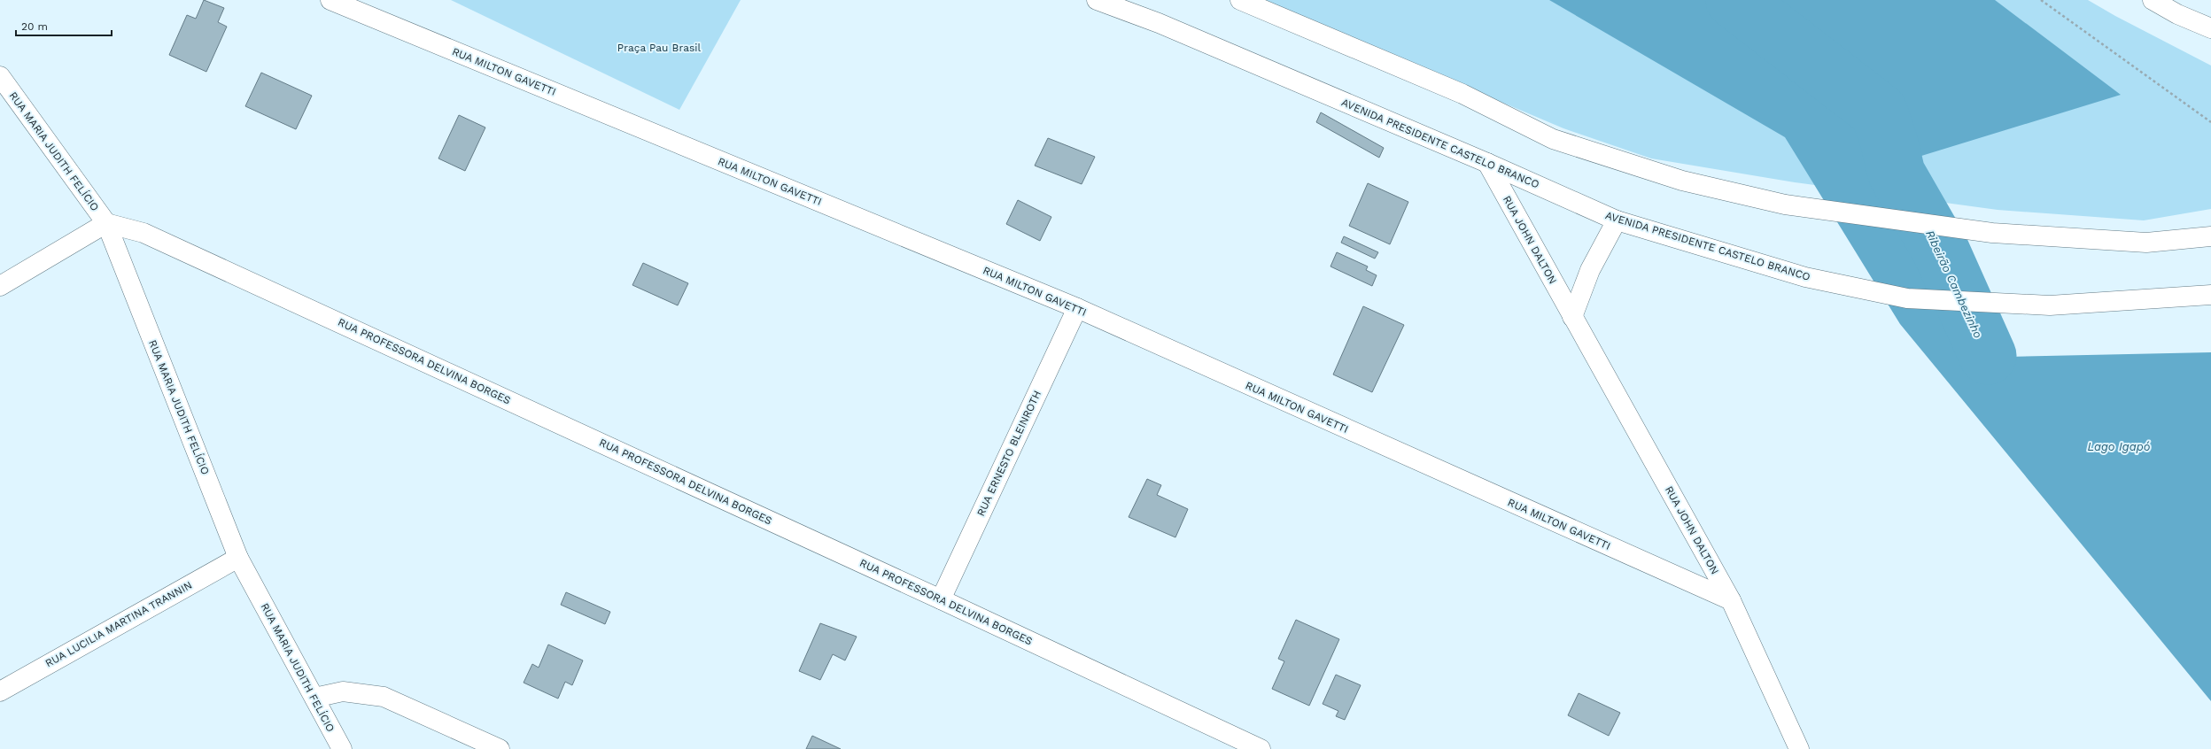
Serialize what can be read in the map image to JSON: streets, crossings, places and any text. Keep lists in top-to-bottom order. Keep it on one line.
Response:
{"streets":{"street":["RUA MILTON GAVETTI","AVENIDA PRESIDENTE CASTELO BRANCO","RUA MARIA JUDITH FELÍCIO","RUA JOHN DALTON","RUA PROFESSORA DELVINA BORGES","RUA ERNESTO BLEINROTH","RUA LUCILIA MARTINA TRANNIN"]},"crossings":[["RUA MILTON GAVETTI","RUA JOHN DALTON"],["RUA MILTON GAVETTI","RUA ERNESTO BLEINROTH"],["AVENIDA PRESIDENTE CASTELO BRANCO","RUA JOHN DALTON"],["RUA MARIA JUDITH FELÍCIO","RUA PROFESSORA DELVINA BORGES"],["RUA MARIA JUDITH FELÍCIO","RUA LUCILIA MARTINA TRANNIN"],["RUA PROFESSORA DELVINA BORGES","RUA ERNESTO BLEINROTH"]],"water":["Ribeirão Cambezinho","Lago Igapó"],"parks":["Praça Pau Brasil"],"scale_bar":"20 m"}
